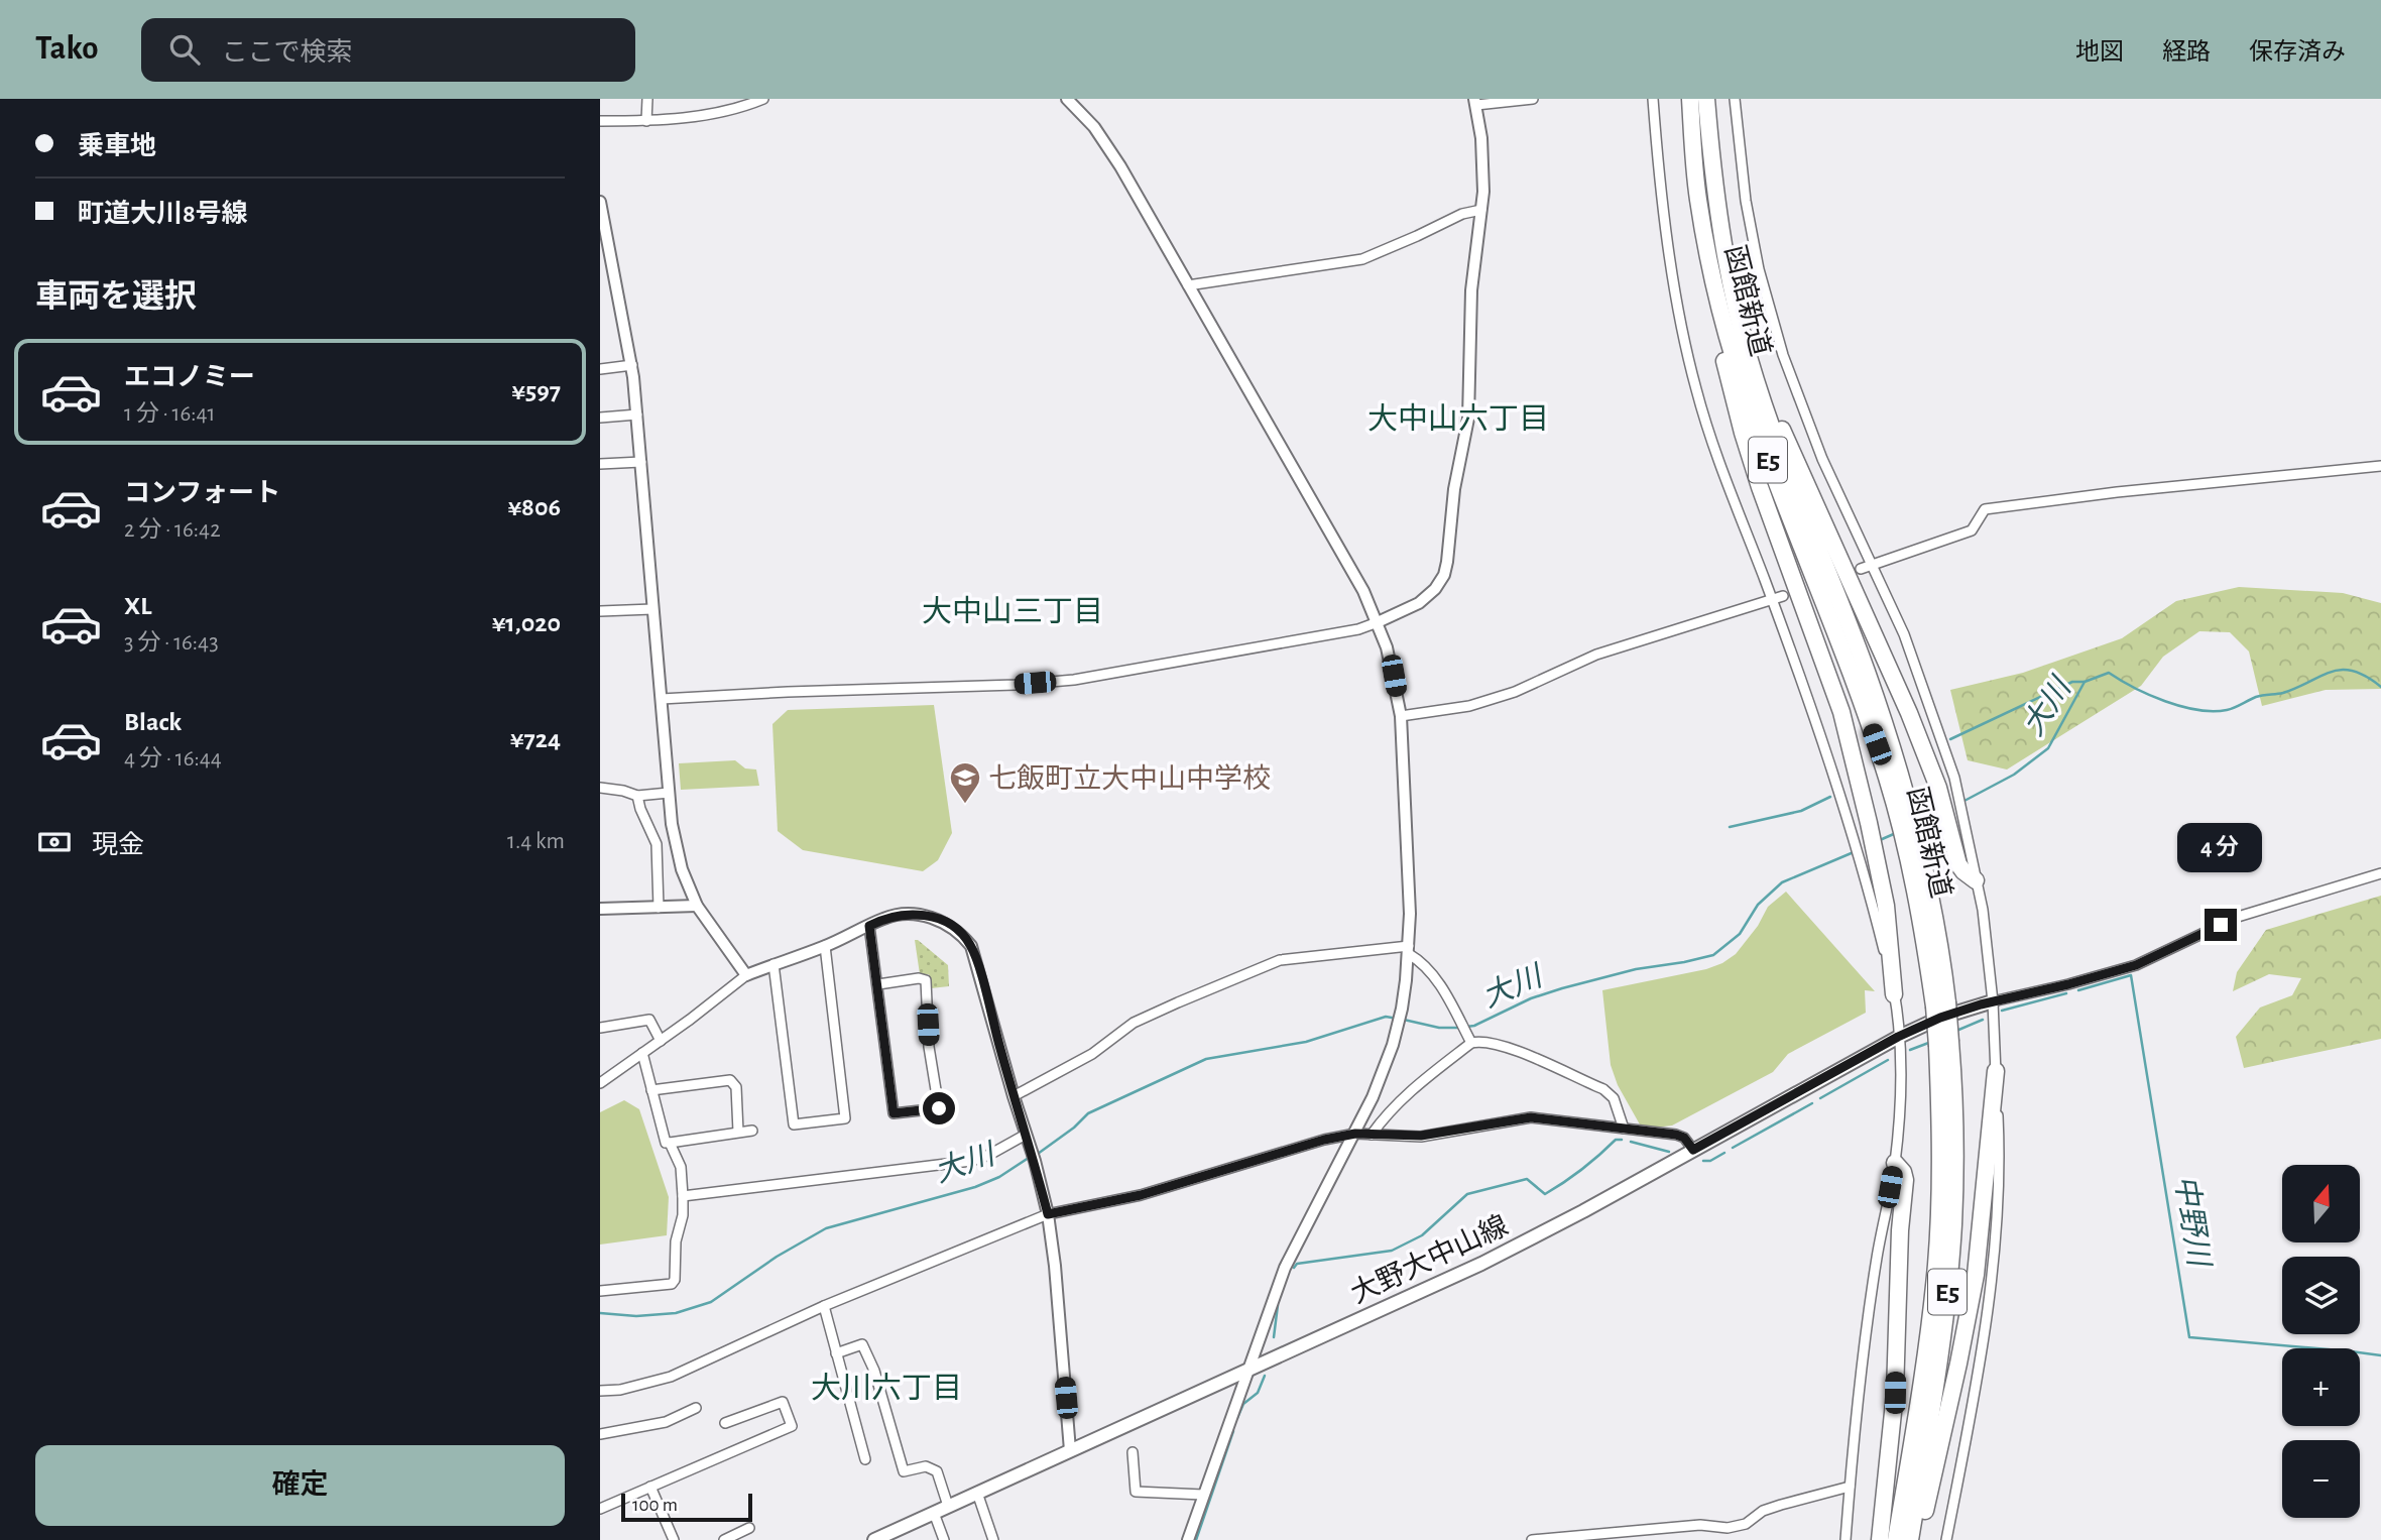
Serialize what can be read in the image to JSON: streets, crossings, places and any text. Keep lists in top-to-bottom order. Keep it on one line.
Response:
{"streets":{"highway":["函館新道","E5"],"main road":["大野大中山線"]},"districts":["大中山六丁目","大中山三丁目","大川六丁目"],"water":["大川","中野川"],"places":{"school or university":["七飯町立大中山中学校"]},"scale_bar":"100 m","north":"top","page":{"header":"Tako","search":"ここで検索","nav":["地図","経路","保存済み"],"banner":["乗車地","町道大川8号線"],"heading":"車両を選択","list":[{"name":"エコノミー","note":"1 分 · 16:41","value":"¥597"},{"name":"コンフォート","note":"2 分 · 16:42","value":"¥806"},{"name":"XL","note":"3 分 · 16:43","value":"¥1,020"},{"name":"Black","note":"4 分 · 16:44","value":"¥724"}],"pay":["現金","1.4 km"],"bubble":"4 分","map_buttons":["+","−"],"buttons":"確定","scale":"100 m"}}
